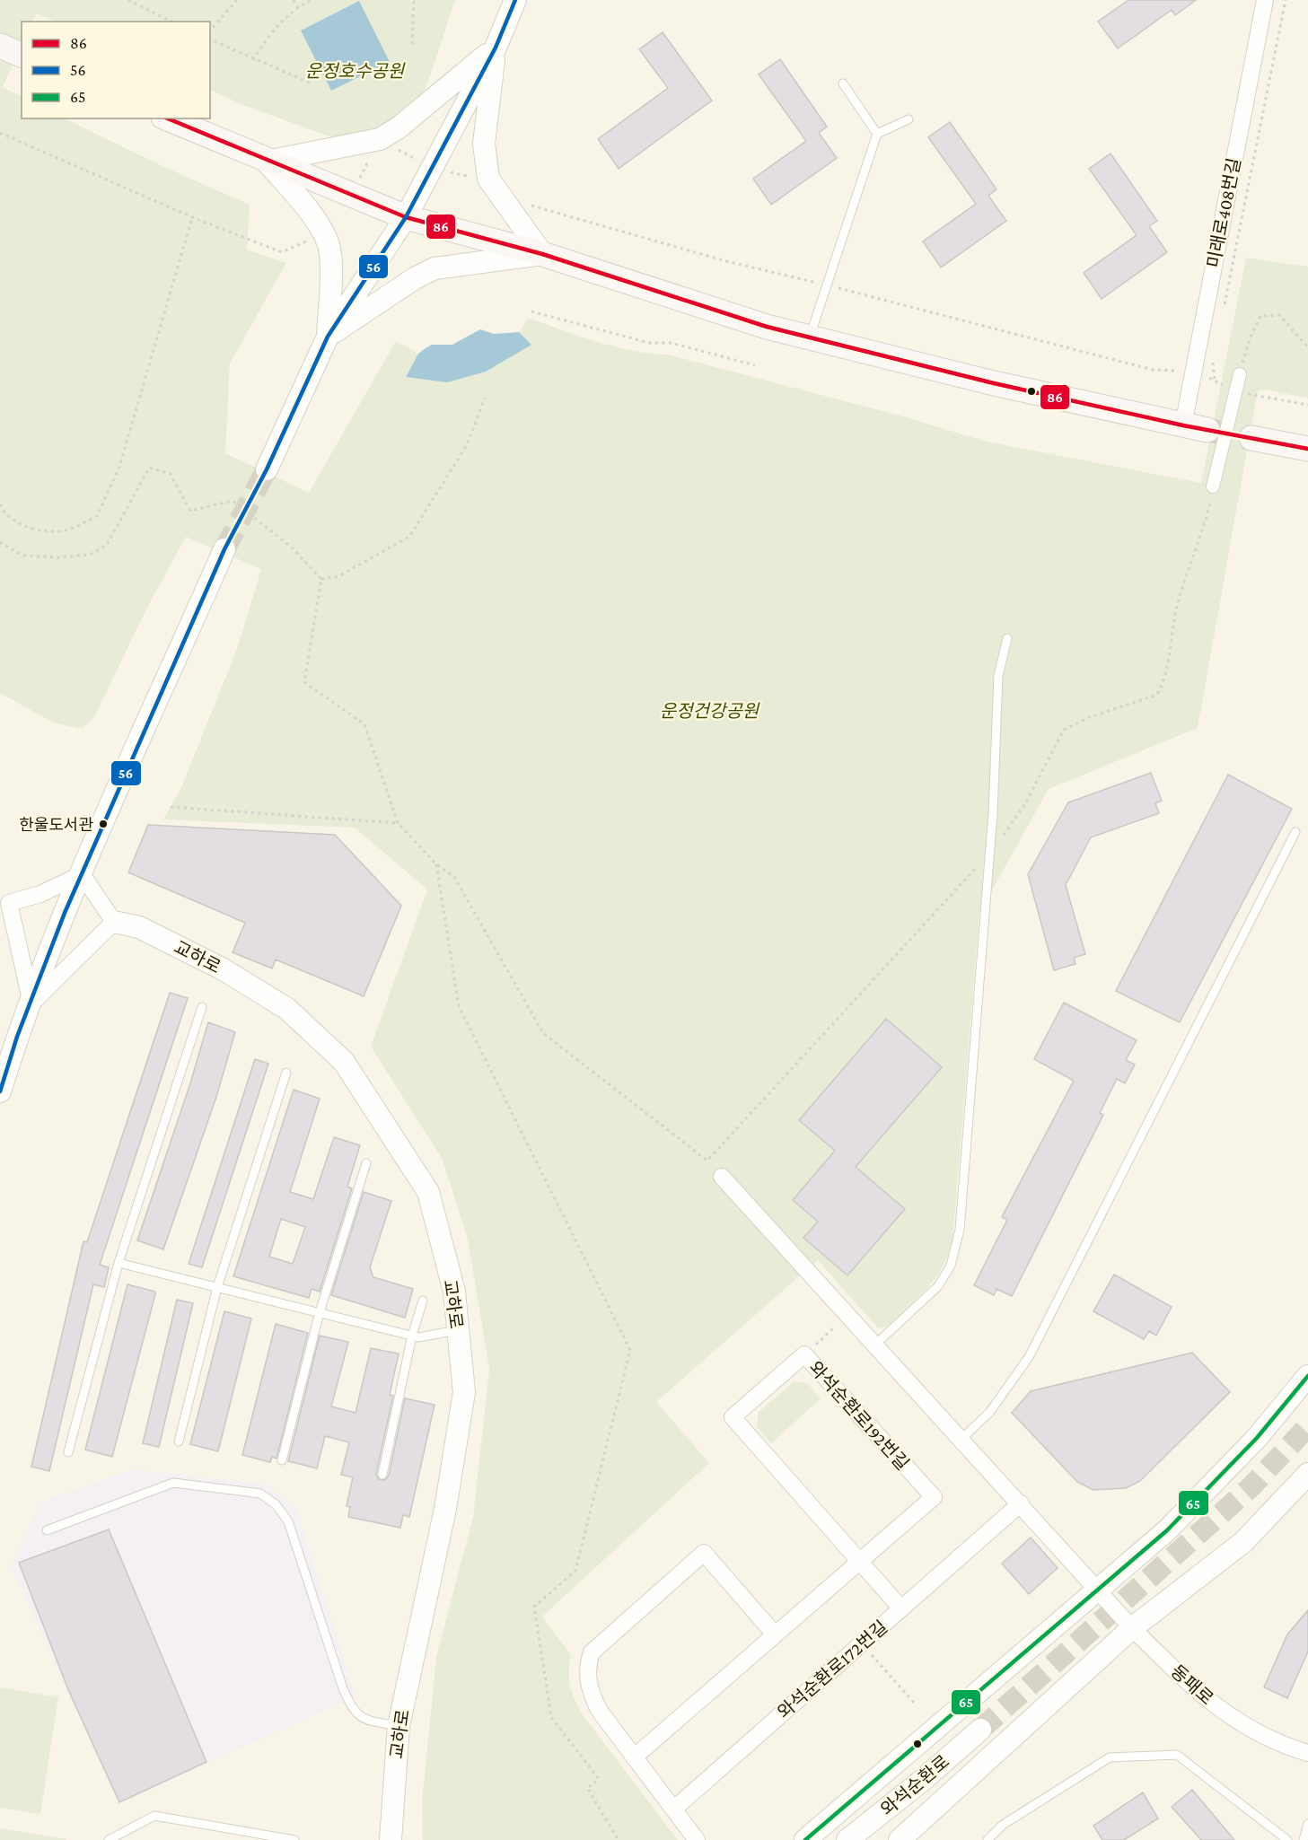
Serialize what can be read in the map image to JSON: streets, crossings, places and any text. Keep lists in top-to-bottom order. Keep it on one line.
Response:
{"streets":{"street":["미래로408번길","교하로","와석순환로192번길","와석순환로172번길","동패로","와석순환로"]},"crossings":[["와석순환로192번길","와석순환로172번길"]],"parks":["운정호수공원","운정건강공원"],"places":["한울도서관"],"lines":["transit line 56","transit line 86","transit line 65"],"legend":["86","56","65"]}
